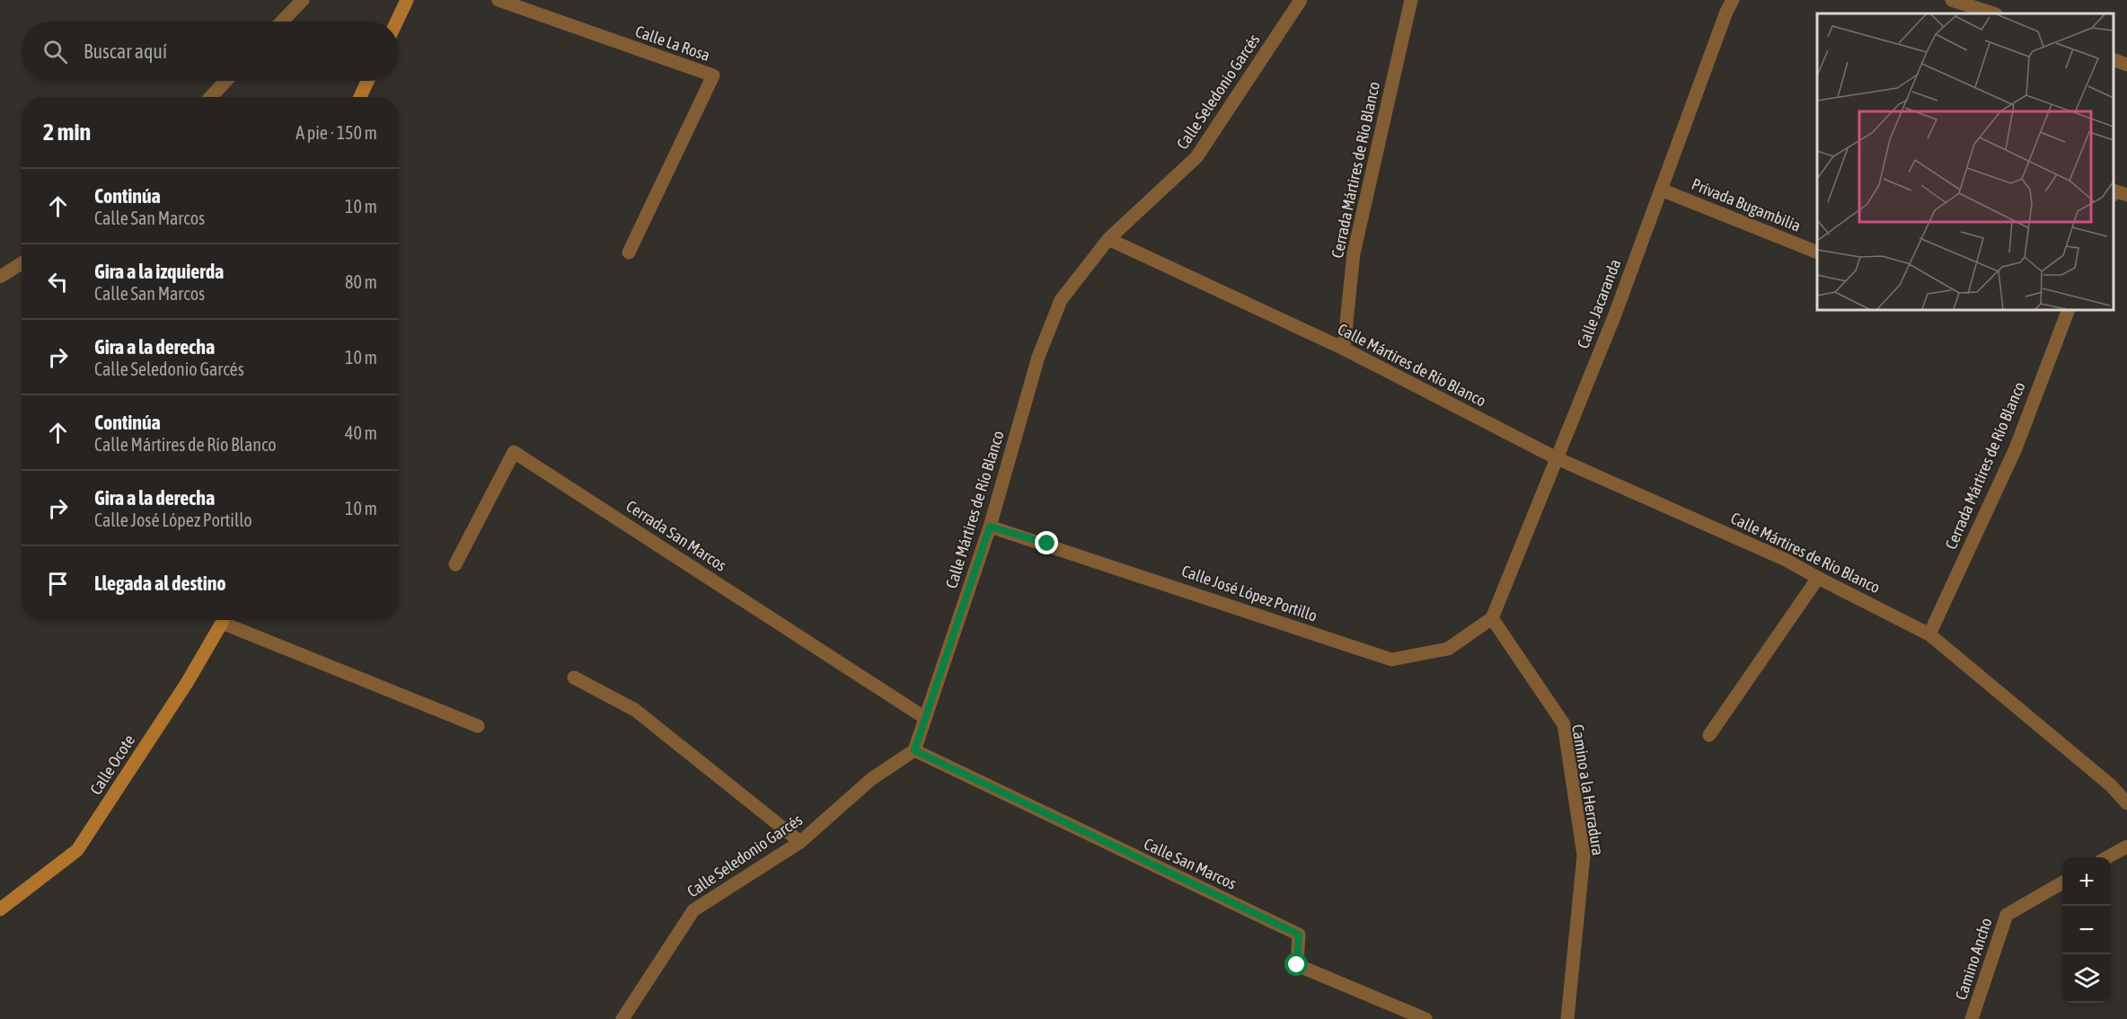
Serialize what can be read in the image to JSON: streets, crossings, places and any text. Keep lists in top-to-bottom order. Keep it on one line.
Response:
{"streets":{"street":["Calle La Rosa","Calle Seledonio Garcés","Cerrada Mártires de Río Blanco","Privada Bugambilia","Calle Jacaranda","Calle Mártires de Río Blanco","Cerrada San Marcos","Calle José López Portillo","Calle Ocote","Camino a la Herradura","Calle San Marcos","Camino Ancho"]},"crossings":[["Calle Seledonio Garcés","Calle Mártires de Río Blanco"],["Calle Seledonio Garcés","Calle San Marcos"],["Cerrada Mártires de Río Blanco","Calle Mártires de Río Blanco"],["Privada Bugambilia","Calle Jacaranda"],["Calle Jacaranda","Calle Mártires de Río Blanco"],["Calle Jacaranda","Calle José López Portillo"],["Calle Jacaranda","Camino a la Herradura"],["Calle Mártires de Río Blanco","Cerrada San Marcos"],["Calle Mártires de Río Blanco","Calle José López Portillo"],["Calle José López Portillo","Camino a la Herradura"]],"page":{"search":"Buscar aquí","heading":["2 min","A pie · 150 m"],"list":[["Continúa","Calle San Marcos","10 m"],["Gira a la izquierda","Calle San Marcos","80 m"],["Gira a la derecha","Calle Seledonio Garcés","10 m"],["Continúa","Calle Mártires de Río Blanco","40 m"],["Gira a la derecha","Calle José López Portillo","10 m"],"Llegada al destino"],"map_buttons":["+","−"]}}
